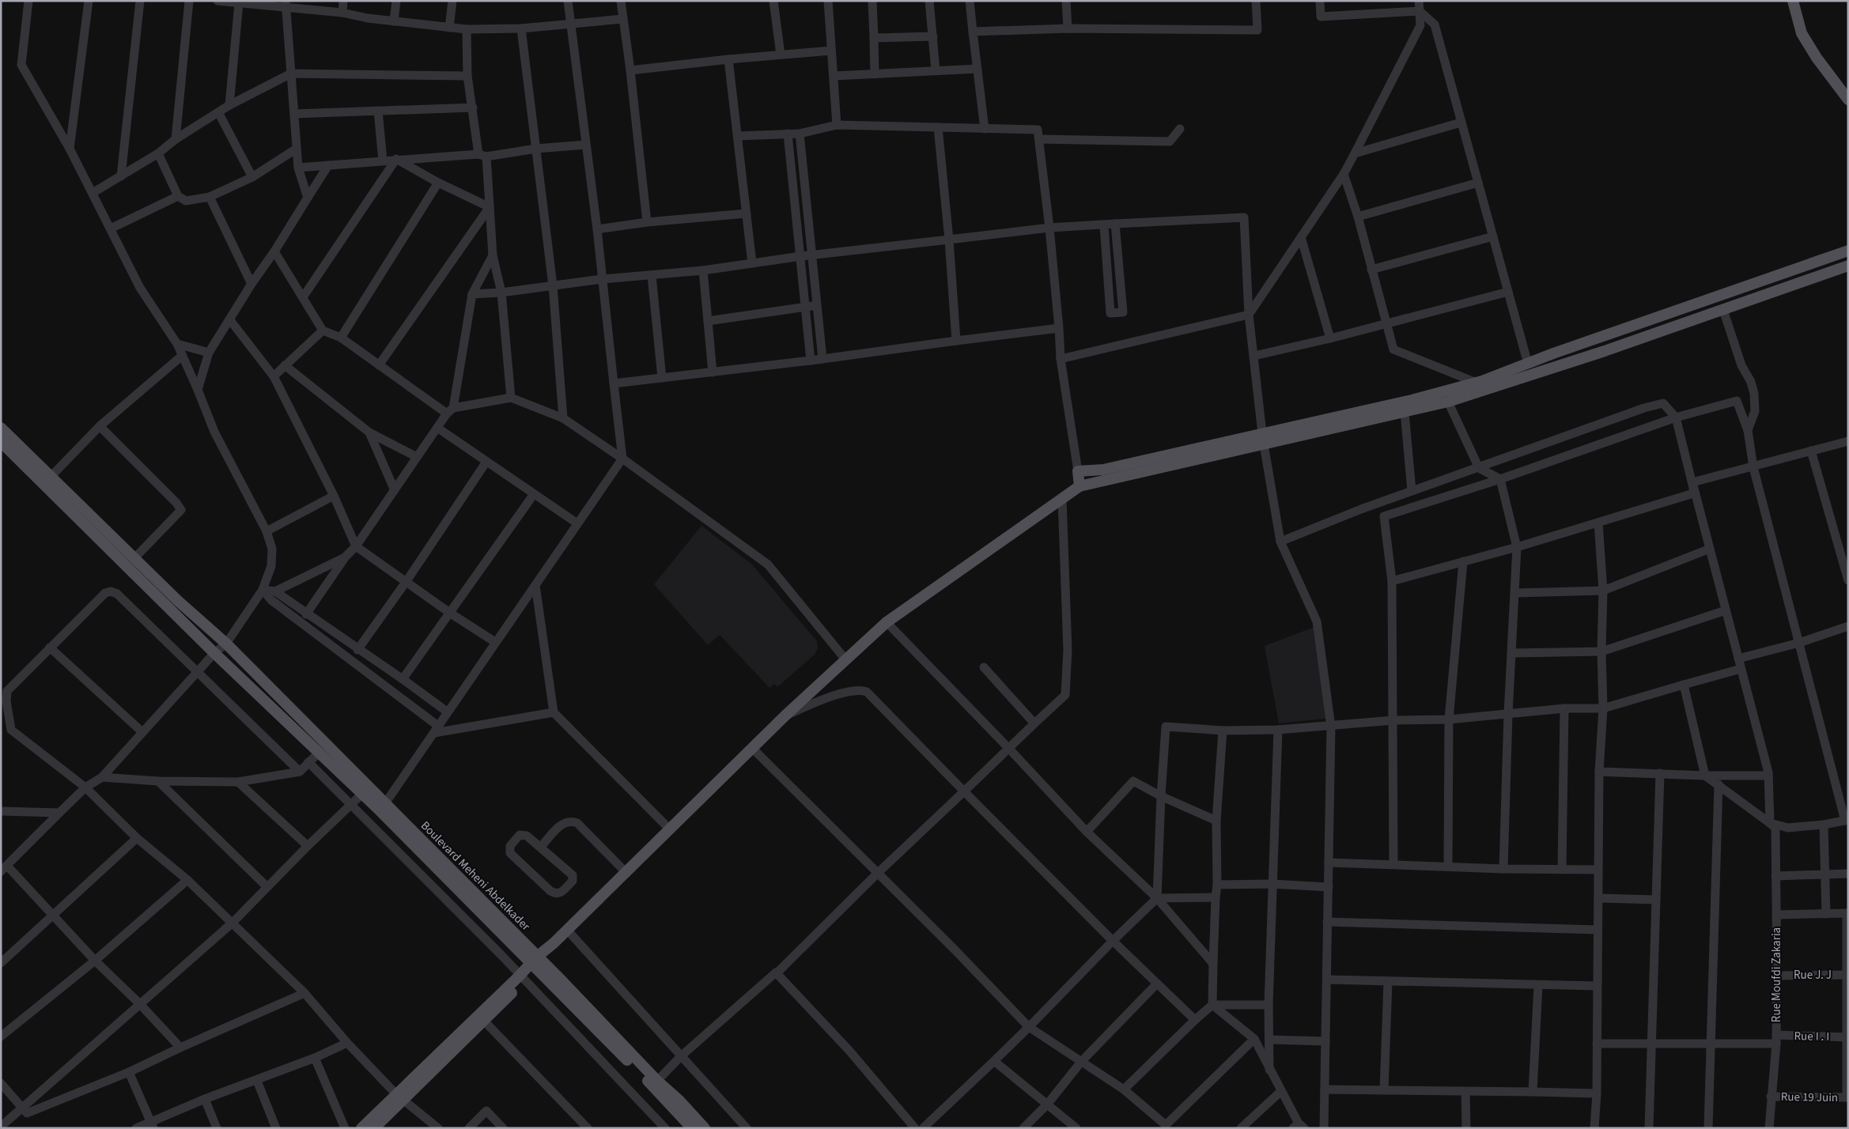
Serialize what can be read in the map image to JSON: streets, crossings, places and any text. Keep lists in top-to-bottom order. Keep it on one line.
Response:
{"streets":{"main road":["Boulevard Meheni Abdelkader"],"street":["Rue Moufdi Zakaria","Rue J. J","Rue I . I","Rue 19 Juin"]},"crossings":[["Rue Moufdi Zakaria","Rue J. J"],["Rue Moufdi Zakaria","Rue I . I"],["Rue Moufdi Zakaria","Rue 19 Juin"]]}
